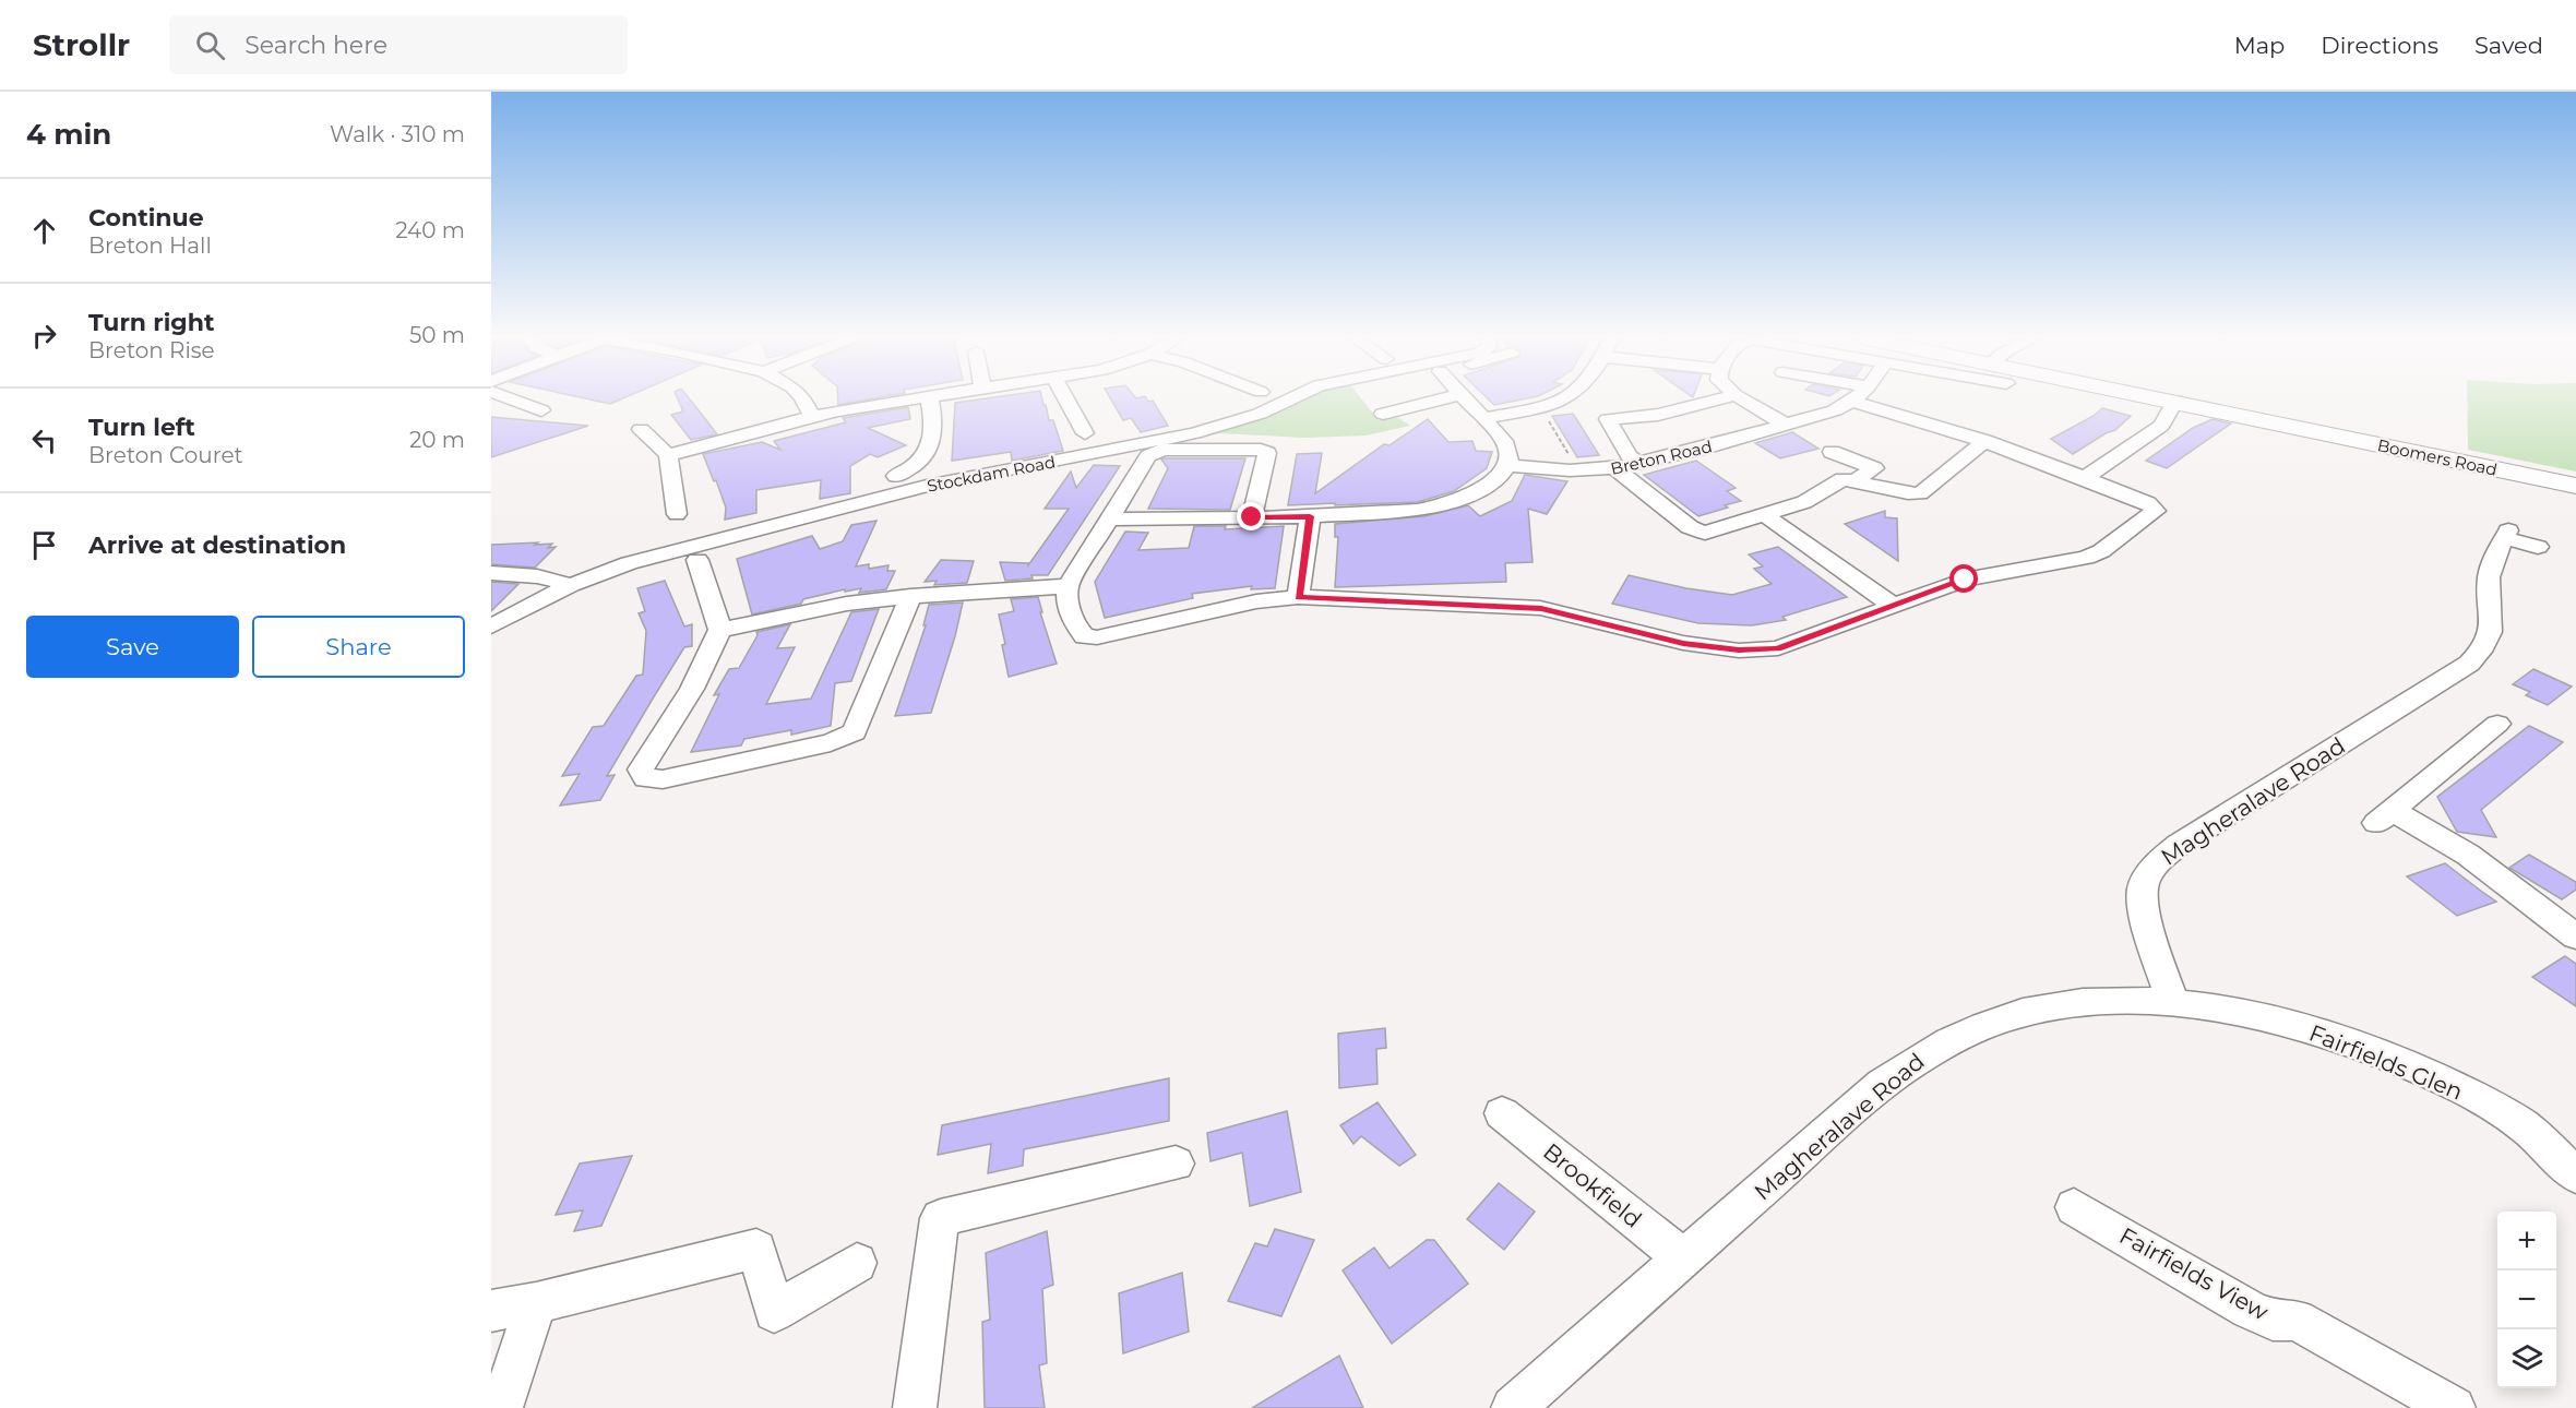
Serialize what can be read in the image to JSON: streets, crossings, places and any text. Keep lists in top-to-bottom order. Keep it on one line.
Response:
{"streets":{"main road":["Boomers Road"],"street":["Breton Road","Stockdam Road","Magheralave Road","Fairfields Glen","Brookfield","Fairfields View"]},"crossings":[["Magheralave Road","Fairfields Glen"],["Magheralave Road","Brookfield"]],"page":{"header":"Strollr","search":"Search here","nav":["Map","Directions","Saved"],"heading":["4 min","Walk · 310 m"],"list":[["Continue","Breton Hall","240 m"],["Turn right","Breton Rise","50 m"],["Turn left","Breton Couret","20 m"],"Arrive at destination"],"buttons":["Save","Share"],"map_buttons":["+","−"]}}
